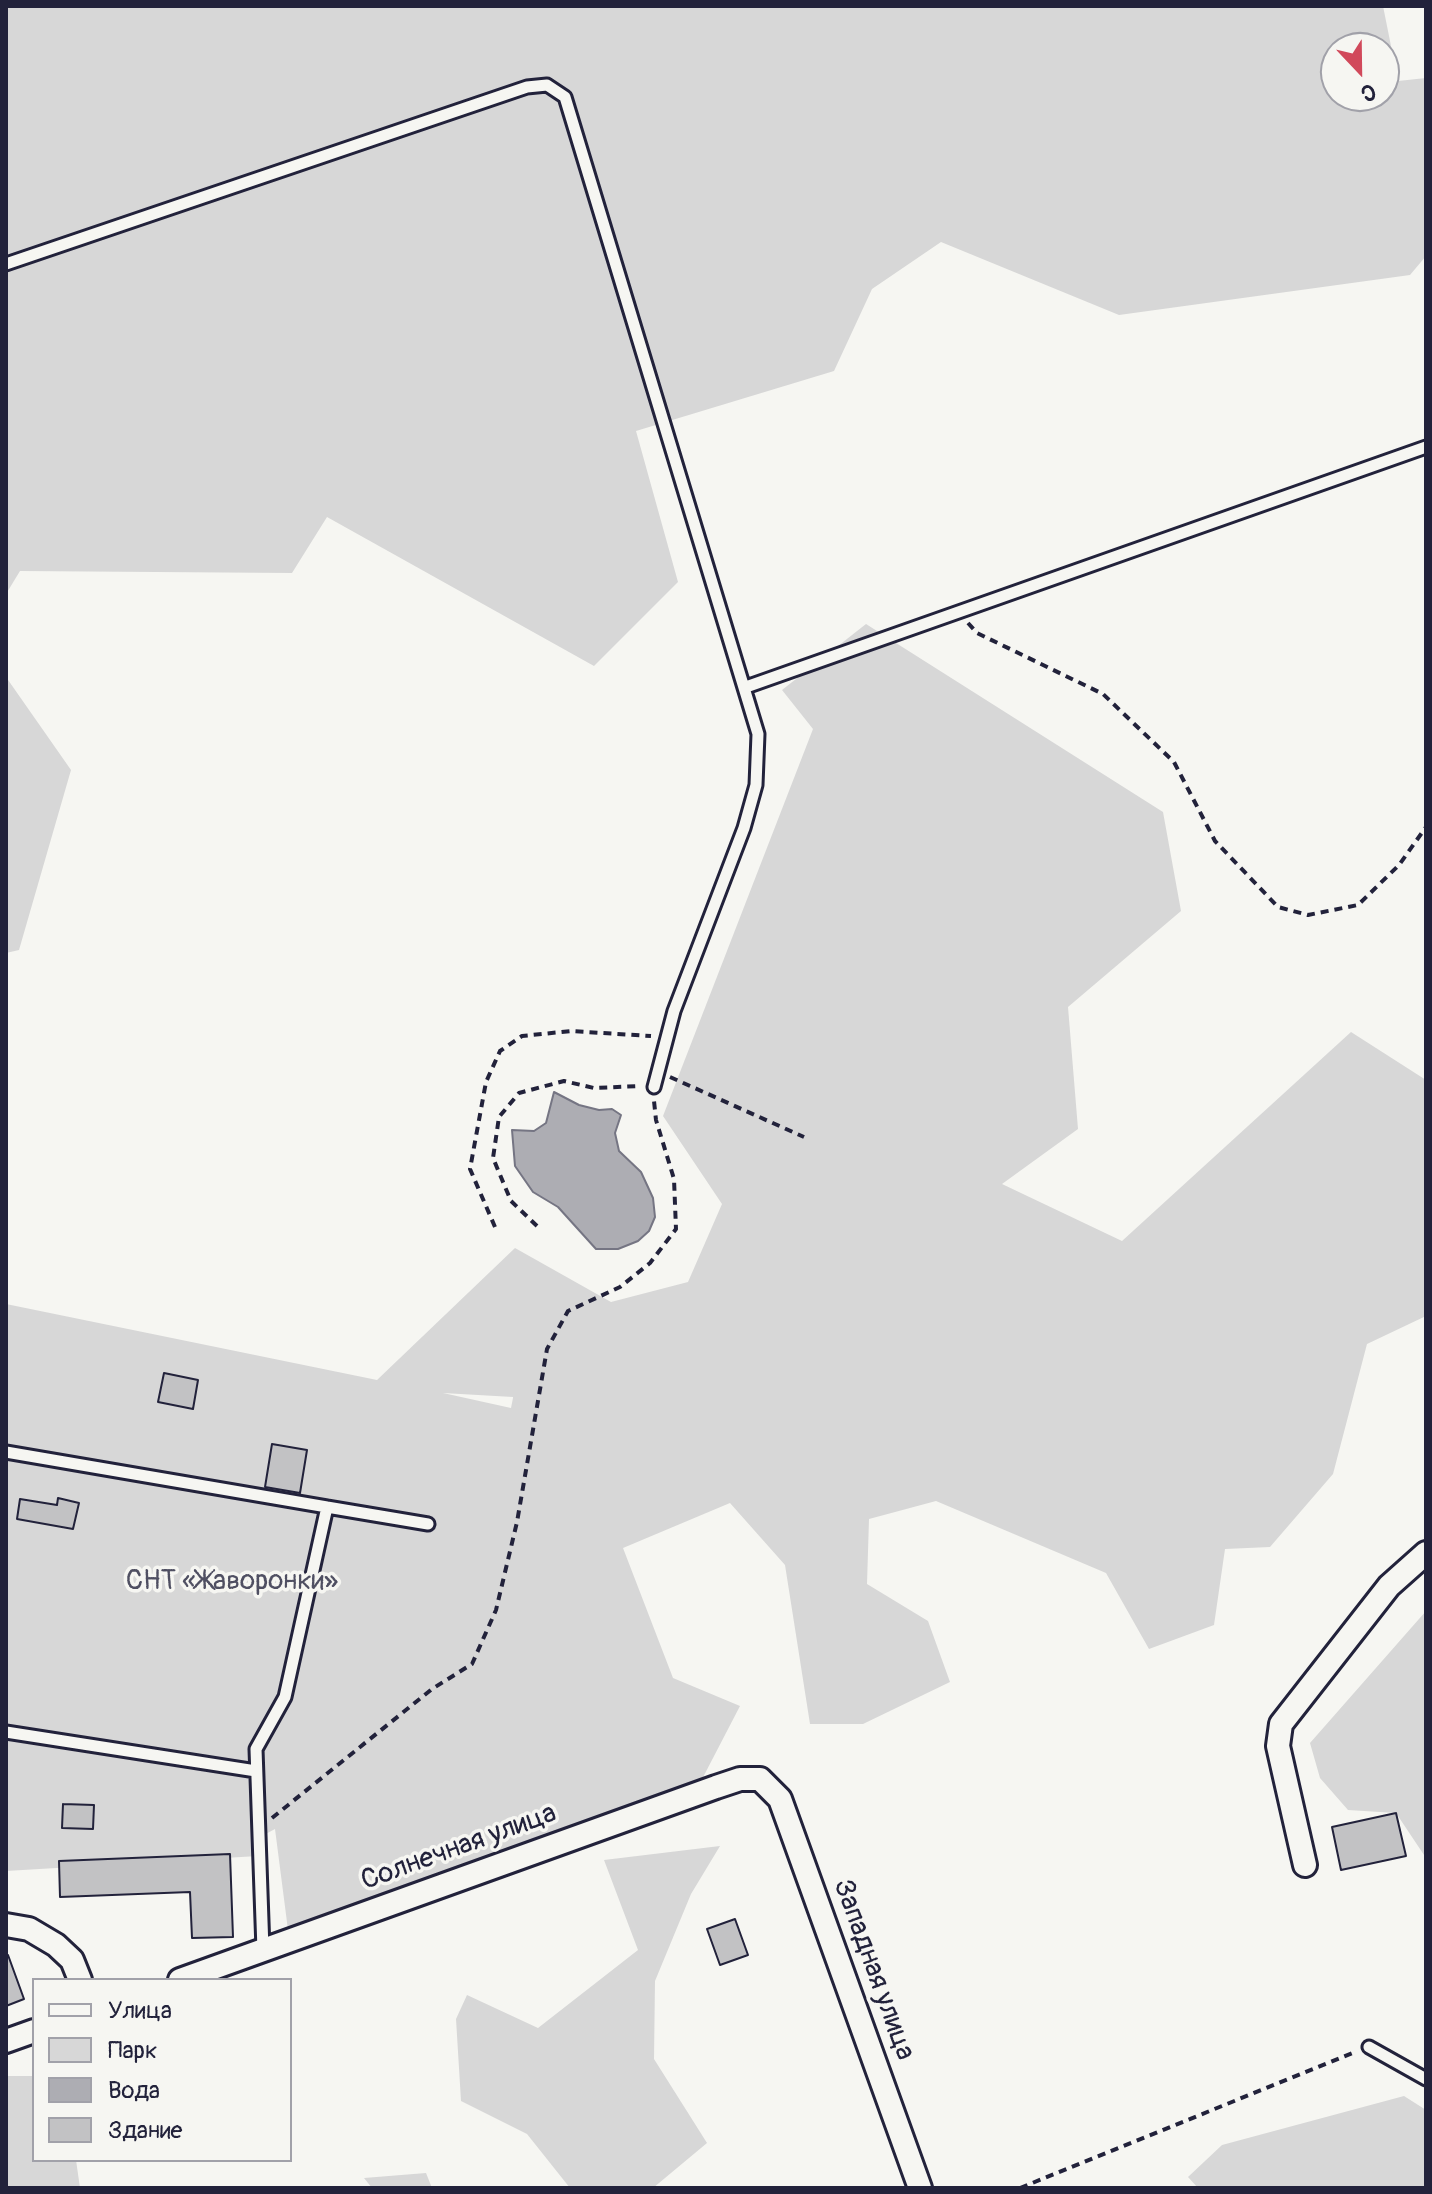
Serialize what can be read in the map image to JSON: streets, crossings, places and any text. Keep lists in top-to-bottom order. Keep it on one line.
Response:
{"streets":{"street":["Солнечная улица","Западная улица"]},"crossings":[["Солнечная улица","Западная улица"]],"parks":["СНТ «Жаворонки»"],"legend":["Улица","Парк","Вода","Здание"],"north":"bottom"}
